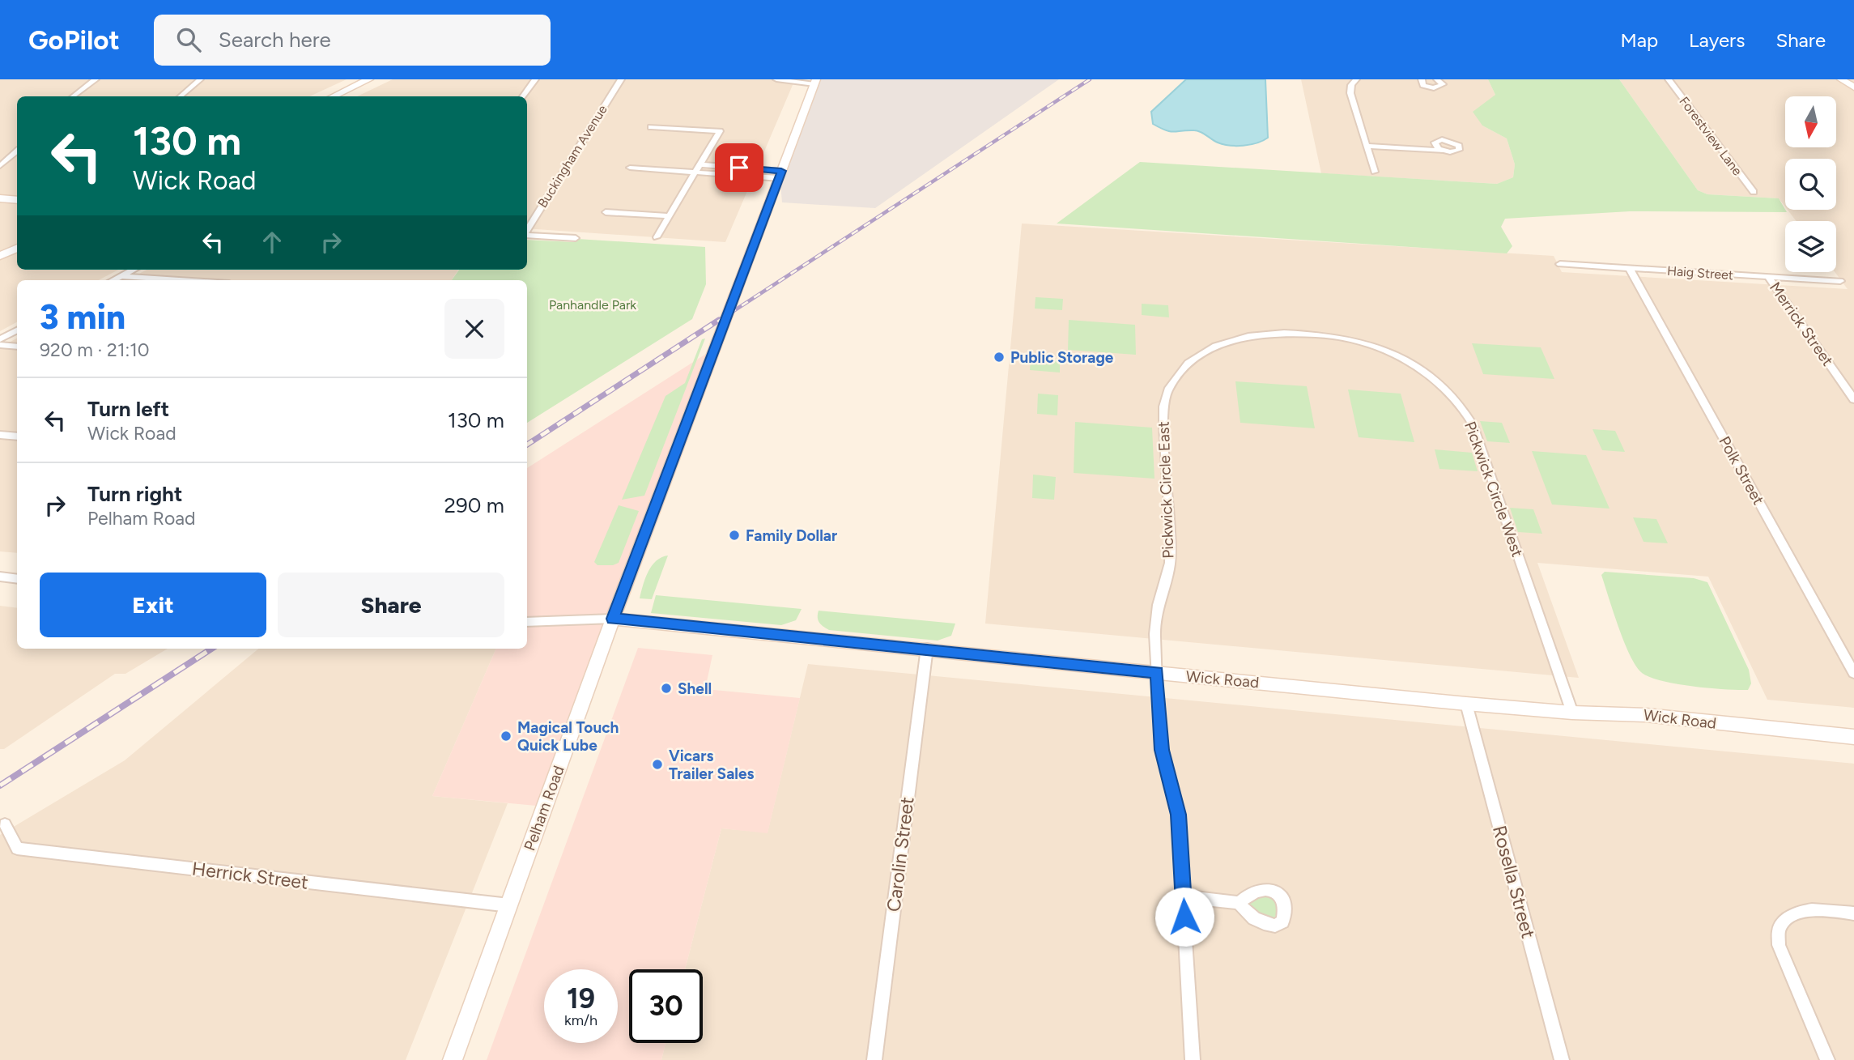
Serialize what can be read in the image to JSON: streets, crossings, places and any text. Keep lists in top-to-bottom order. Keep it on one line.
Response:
{"streets":{"main road":["Wick Road","Pelham Road"],"street":["Forestview Lane","Buckingham Avenue","Haig Street","Merrick Street","Polk Street","Pickwick Circle West","Pickwick Circle East","Carolin Street","Herrick Street","Rosella Street"]},"crossings":[["Haig Street","Merrick Street"],["Haig Street","Polk Street"],["Pickwick Circle West","Pickwick Circle East"],["Pickwick Circle West","Wick Road"],["Pickwick Circle East","Wick Road"],["Wick Road","Pelham Road"],["Wick Road","Carolin Street"],["Wick Road","Rosella Street"],["Pelham Road","Herrick Street"]],"parks":["Panhandle Park"],"places":["Public Storage","Family Dollar","Shell","Magical Touch Quick Lube","Vicars Trailer Sales"],"north":"bottom","page":{"header":"GoPilot","search":"Search here","nav":["Map","Layers","Share"],"turn":["130 m","Wick Road"],"heading":["3 min","920 m · 21:10"],"list":[{"name":"Turn left","note":"Wick Road","value":"130 m"},{"name":"Turn right","note":"Pelham Road","value":"290 m"}],"buttons":["Exit","Share"],"speed":"19 km/h","limit":"30"}}
